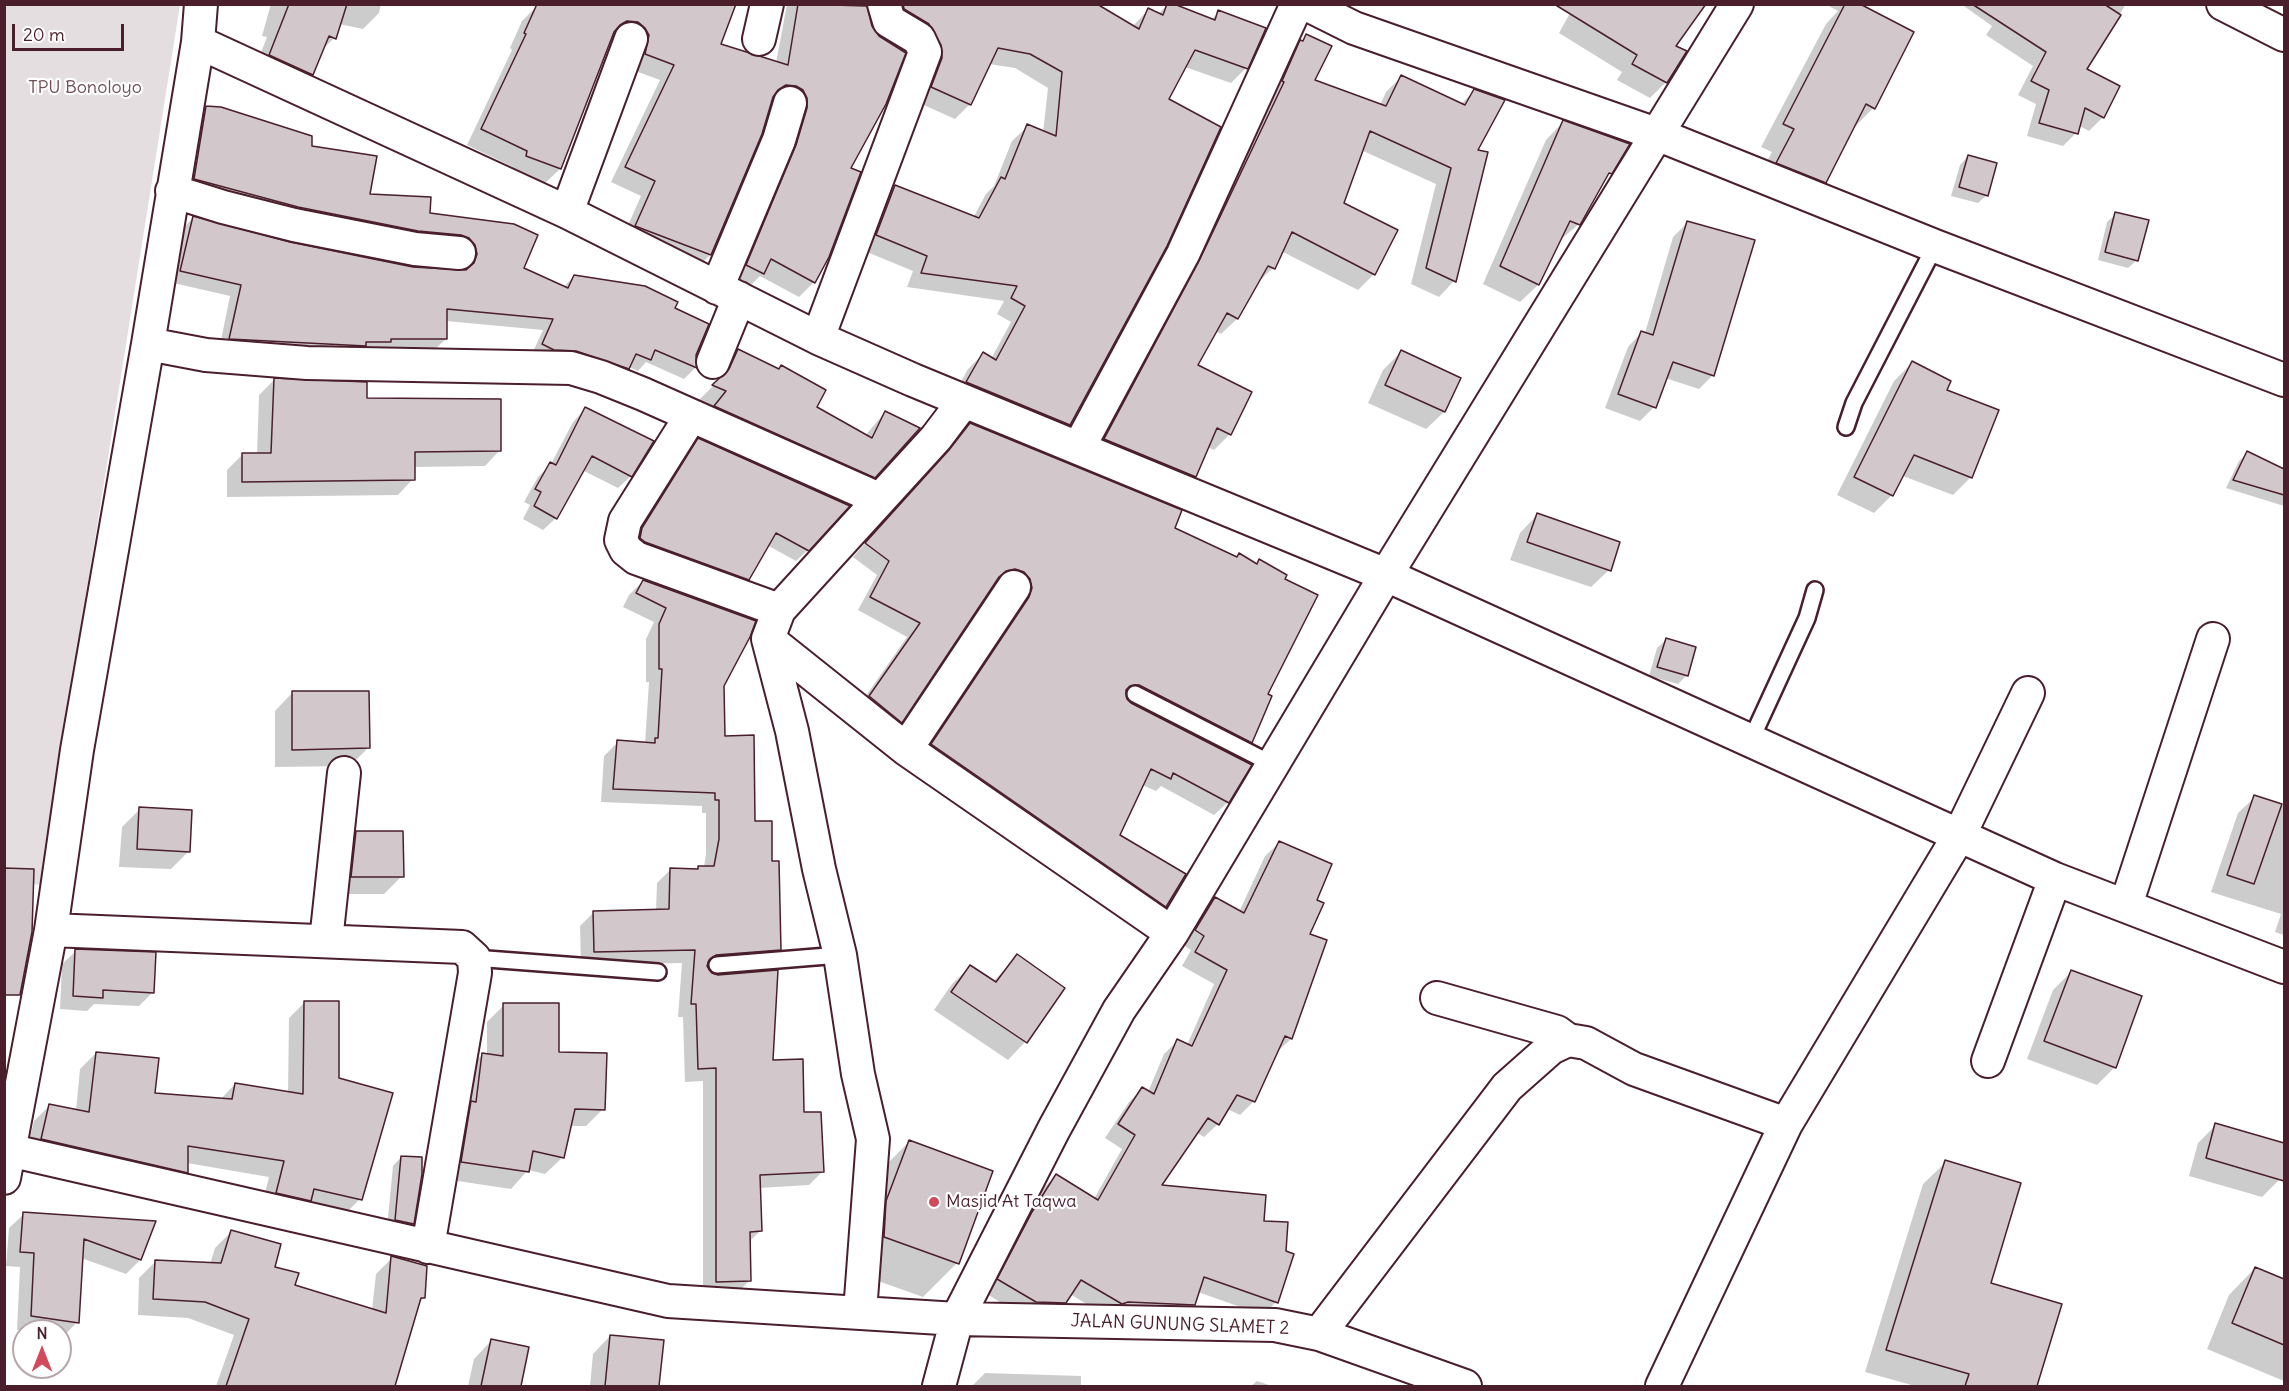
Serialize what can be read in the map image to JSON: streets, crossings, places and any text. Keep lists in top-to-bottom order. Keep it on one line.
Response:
{"streets":{"street":["JALAN GUNUNG SLAMET 2"]},"parks":["TPU Bonoloyo"],"places":["Masjid At Taqwa"],"scale_bar":"20 m","north":"top"}
